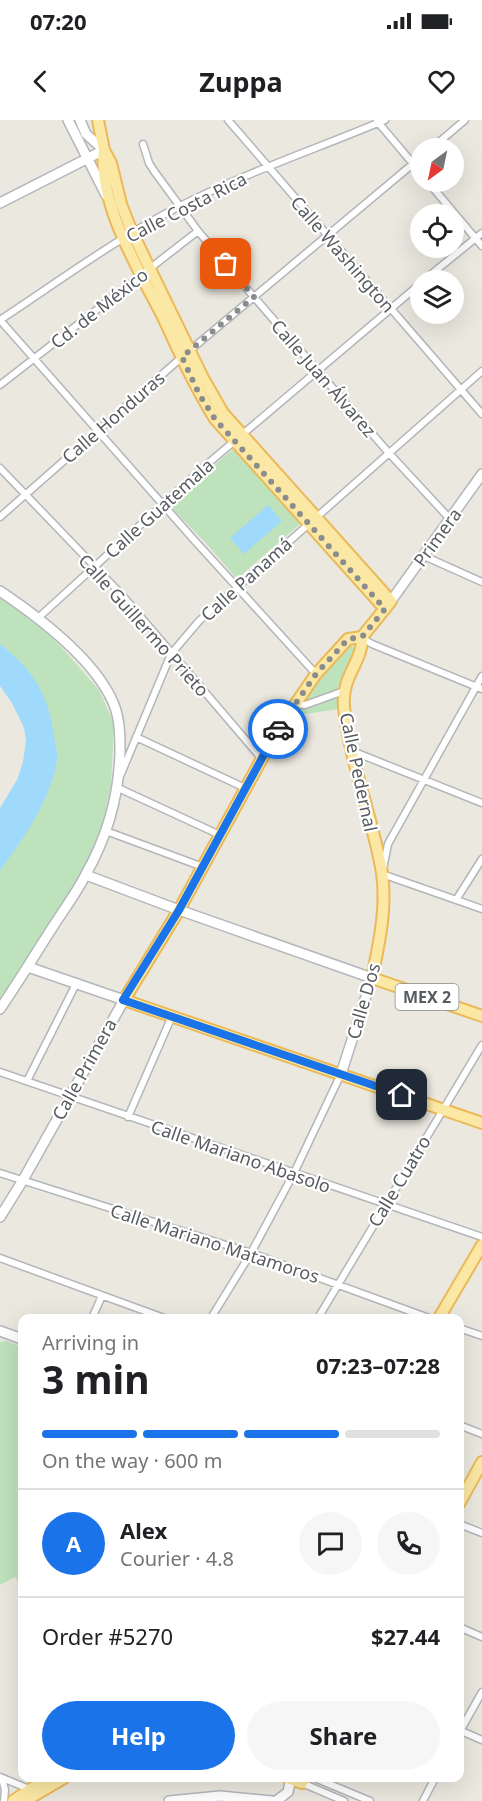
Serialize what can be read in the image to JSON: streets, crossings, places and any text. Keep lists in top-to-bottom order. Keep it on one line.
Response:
{"streets":{"main road":["Calle Pedernal","MEX 2","Calle Dos","Calle Primera"],"street":["Calle Costa Rica","Calle Washington","Cd. de México","Calle Juan Álvarez","Calle Honduras","Calle Guatemala","Primera","Calle Panamá","Calle Guillermo Prieto","Calle Mariano Abasolo","Calle Cuatro","Calle Mariano Matamoros"]},"crossings":[["Calle Costa Rica","Calle Washington"],["Calle Costa Rica","Calle Juan Álvarez"],["Calle Washington","Calle Honduras"],["Calle Washington","Calle Guatemala"],["Calle Washington","Calle Panamá"],["Cd. de México","Calle Juan Álvarez"],["Calle Juan Álvarez","Calle Honduras"],["Calle Juan Álvarez","Calle Guatemala"],["Calle Juan Álvarez","Primera"],["Calle Juan Álvarez","Calle Panamá"],["Calle Honduras","Calle Guillermo Prieto"],["Calle Guatemala","Calle Guillermo Prieto"],["Primera","Calle Primera"],["Calle Panamá","Calle Guillermo Prieto"],["Calle Guillermo Prieto","Calle Primera"],["Calle Pedernal","Calle Dos"],["Calle Pedernal","Calle Primera"],["MEX 2","Calle Dos"],["Calle Dos","Calle Mariano Abasolo"],["Calle Dos","Calle Mariano Matamoros"],["Calle Primera","Calle Mariano Abasolo"],["Calle Primera","Calle Mariano Matamoros"],["Calle Mariano Abasolo","Calle Cuatro"],["Calle Cuatro","Calle Mariano Matamoros"]],"north":"bottom left","page":{"status":"07:20","header":"Zuppa","heading":["3 min","Arriving in","07:23–07:28"],"panel":["Alex","Courier · 4.8","Order #5270","$27.44"],"bar":"On the way · 600 m","round":"A","buttons":["Help","Share"]}}
